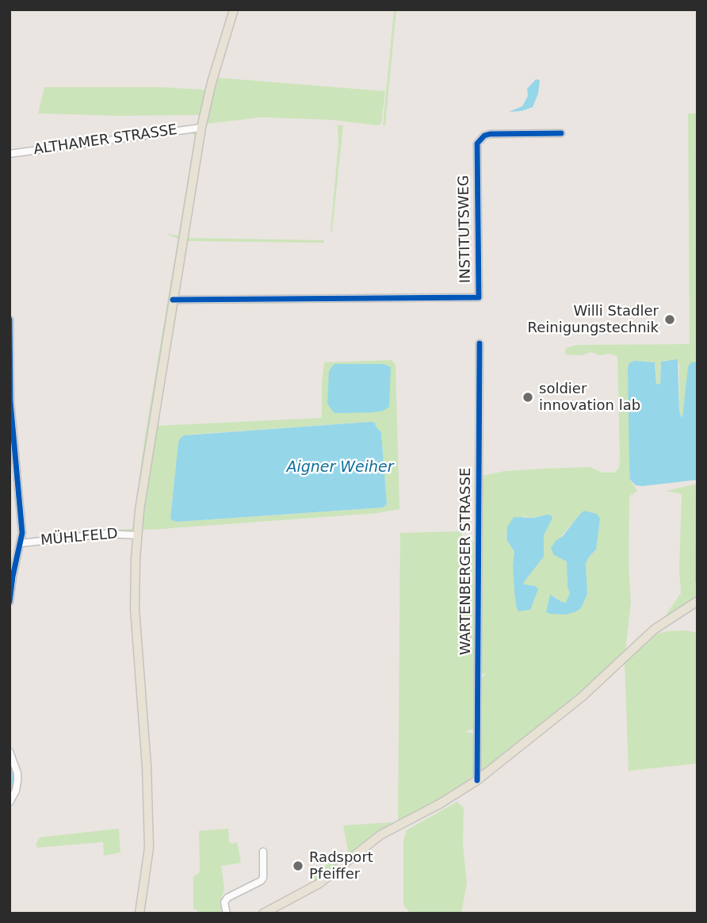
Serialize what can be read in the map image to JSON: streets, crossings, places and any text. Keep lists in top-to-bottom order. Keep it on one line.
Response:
{"streets":{"street":["ALTHAMER STRASSE","INSTITUTSWEG","MÜHLFELD","WARTENBERGER STRASSE"]},"water":["Aigner Weiher"],"places":["Willi Stadler Reinigungstechnik","soldier innovation lab","Radsport Pfeiffer"]}
